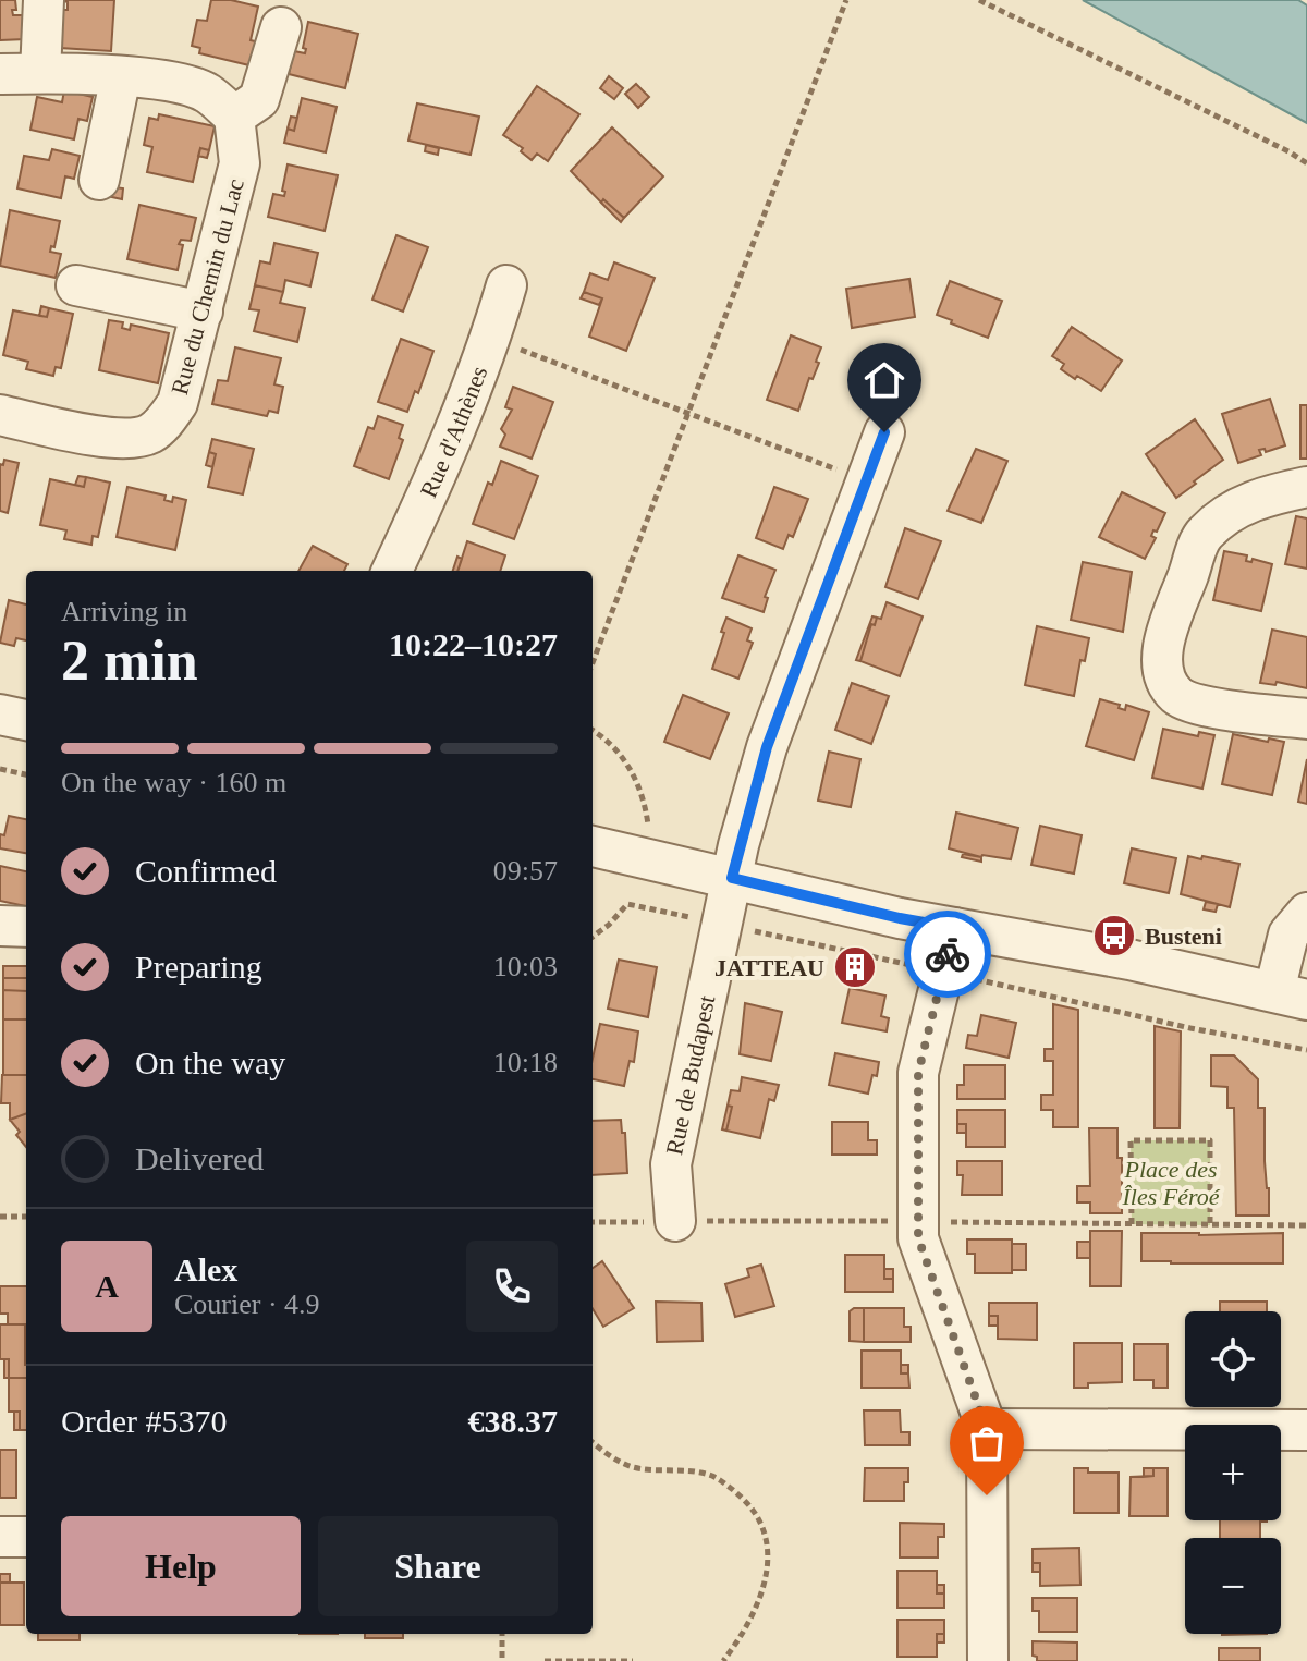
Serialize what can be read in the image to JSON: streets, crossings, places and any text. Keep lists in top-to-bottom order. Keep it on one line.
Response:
{"streets":{"street":["Rue du Chemin du Lac","Rue d'Athènes","Rue de Budapest"]},"parks":["Place des Îles Féroé"],"places":{"bus stop":["Busteni"],"building":["JATTEAU"]},"page":{"heading":["2 min","Arriving in","10:22–10:27"],"panel":["Alex","Courier · 4.9","Order #5370","€38.37"],"bar":"On the way · 160 m","list":[["Confirmed","09:57"],["Preparing","10:03"],["On the way","10:18"],"Delivered"],"round":"A","map_buttons":["+","−"],"buttons":["Help","Share"]}}
